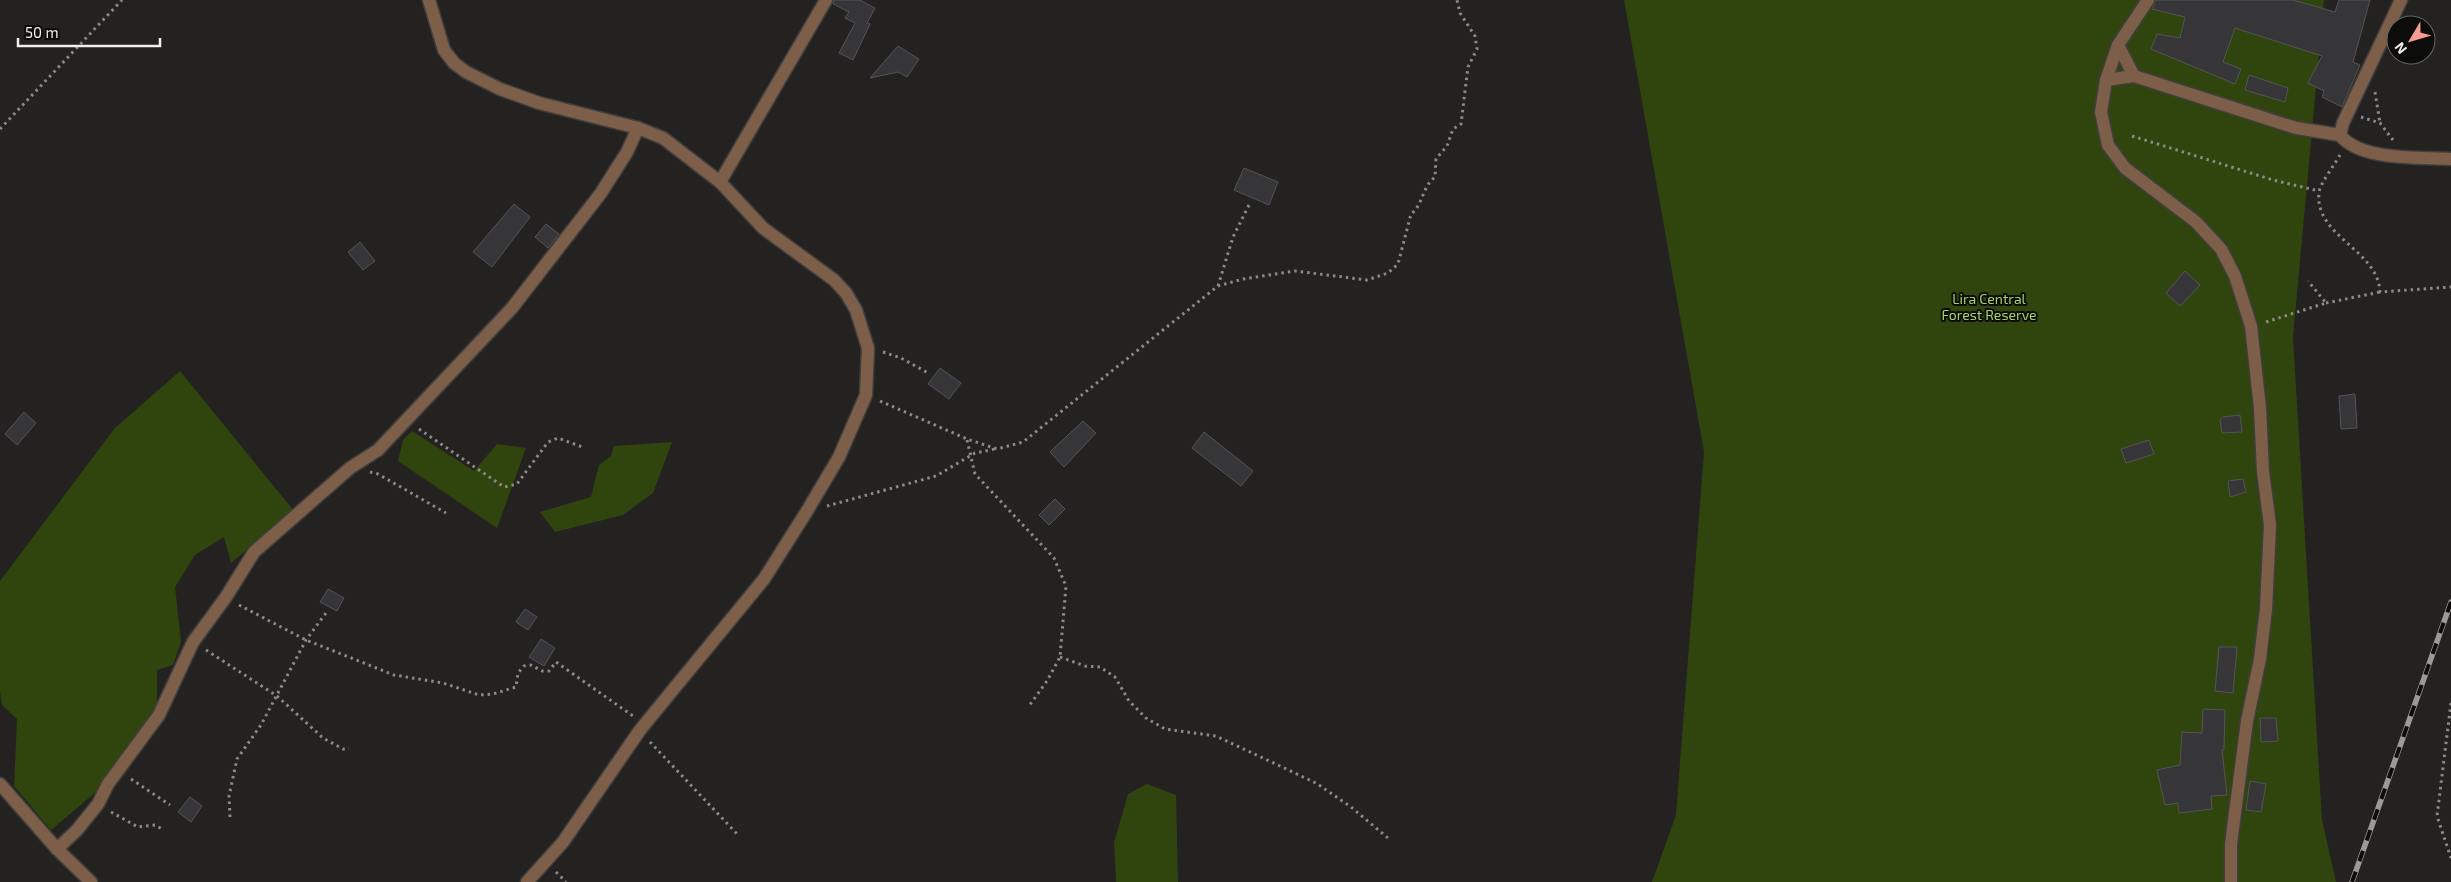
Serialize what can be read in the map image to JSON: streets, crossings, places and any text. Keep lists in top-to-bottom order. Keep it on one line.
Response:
{"parks":["Lira Central Forest Reserve"],"scale_bar":"50 m","north":"bottom left"}
